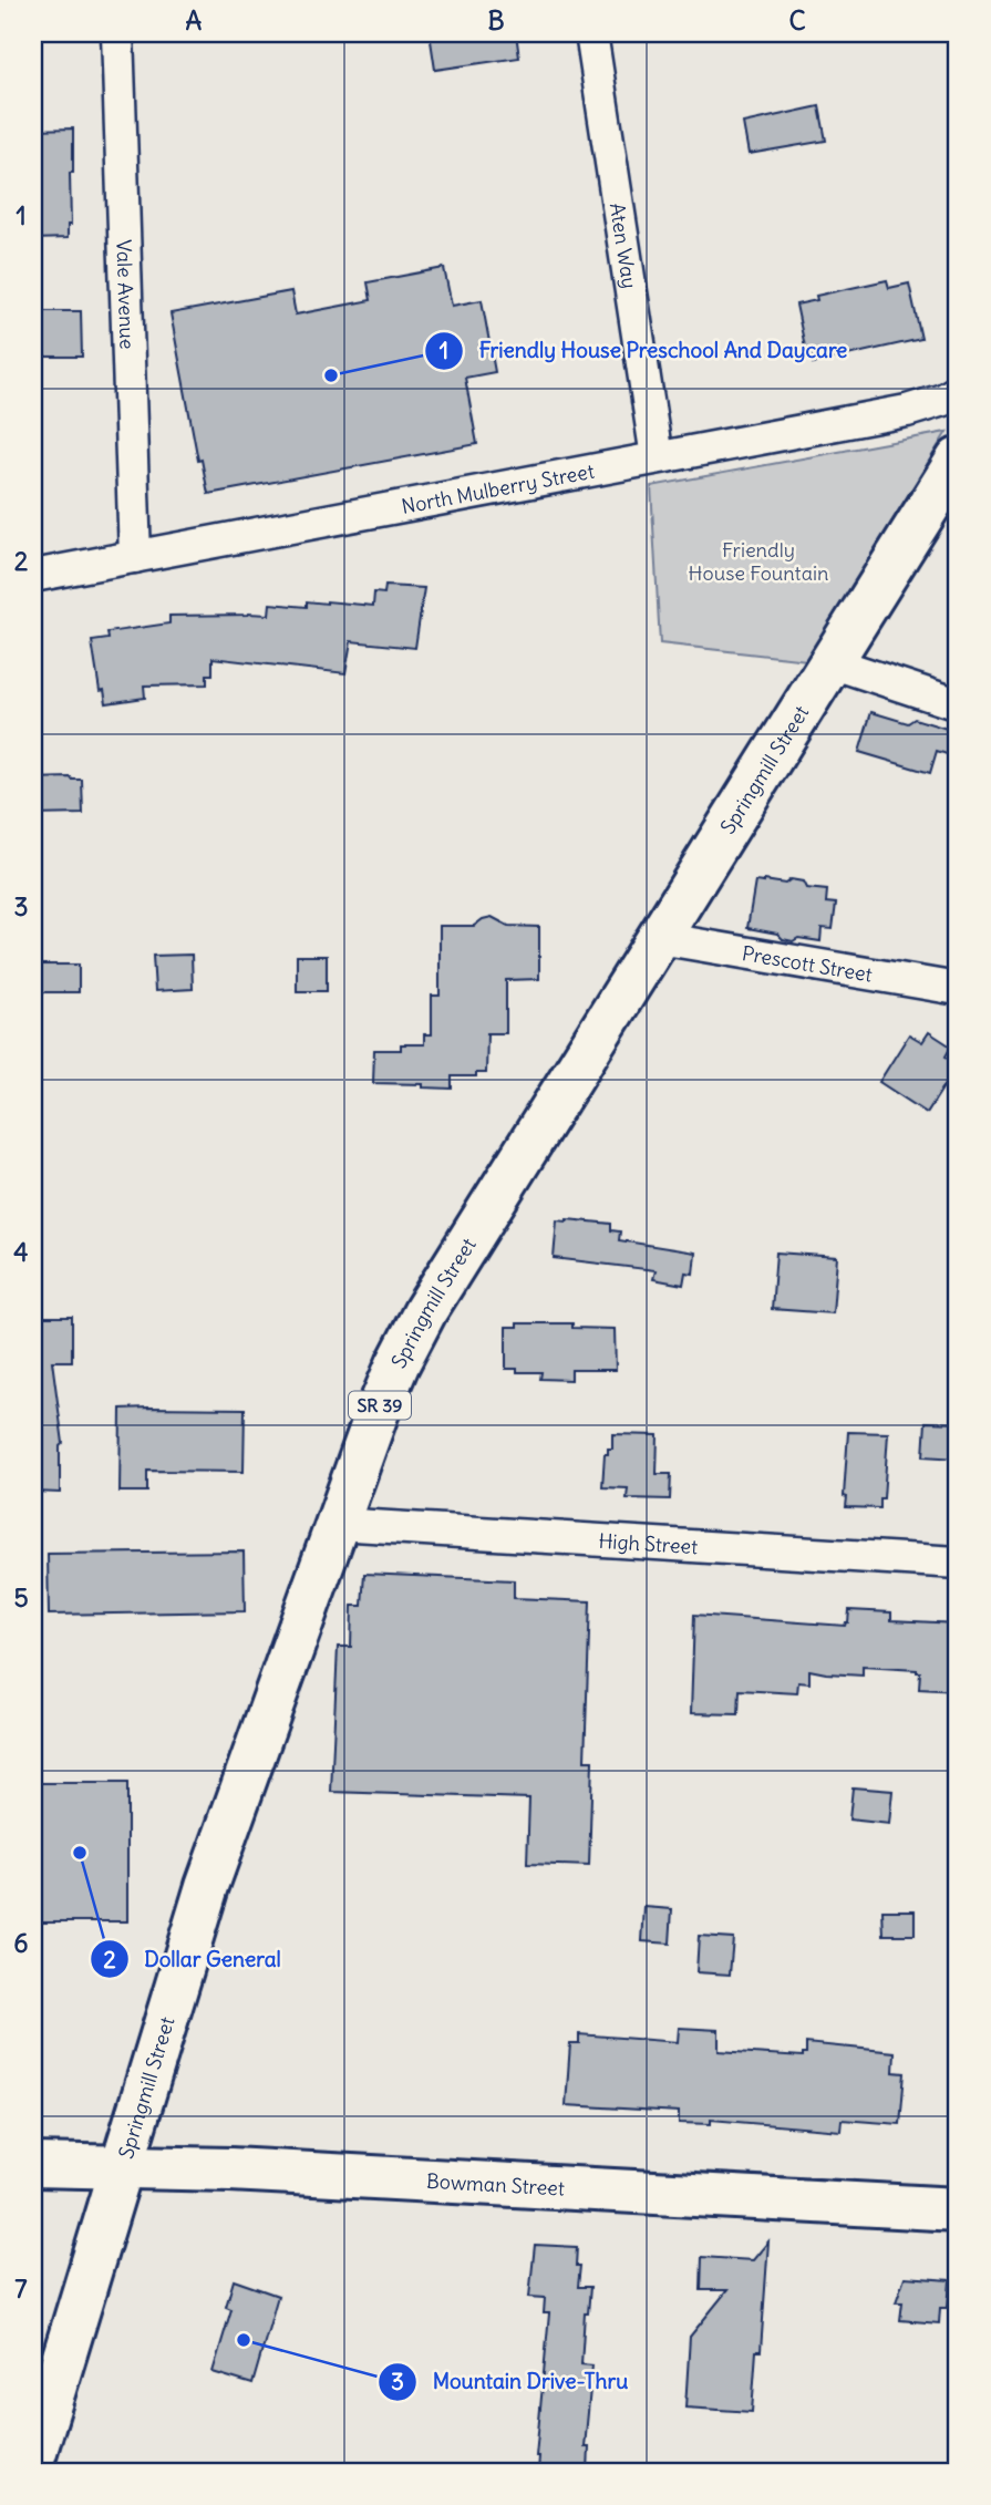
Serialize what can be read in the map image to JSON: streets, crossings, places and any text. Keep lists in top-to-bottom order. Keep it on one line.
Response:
{"streets":{"main road":["Springmill Street","SR 39","Bowman Street"],"street":["Aten Way","Vale Avenue","North Mulberry Street","Prescott Street","High Street"]},"crossings":[["Aten Way","North Mulberry Street"],["Vale Avenue","North Mulberry Street"],["Springmill Street","Prescott Street"],["Springmill Street","High Street"],["Springmill Street","Bowman Street"]],"parks":["Friendly House Fountain"],"places":["Friendly House Preschool And Daycare","Dollar General","Mountain Drive-Thru"],"grid":{"columns":["A","B","C"],"rows":["1","2","3","4","5","6","7"]}}
